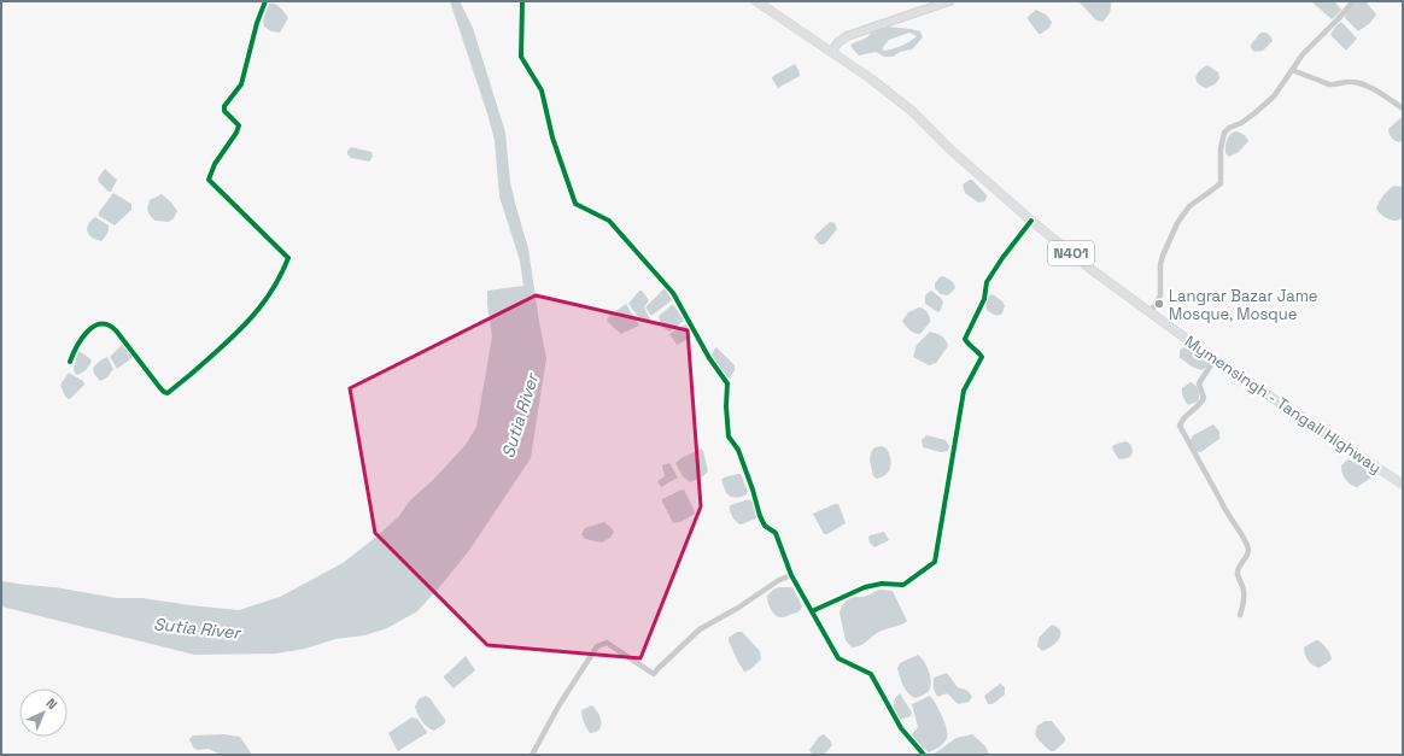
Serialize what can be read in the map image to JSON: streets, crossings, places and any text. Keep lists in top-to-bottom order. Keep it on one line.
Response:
{"streets":{"highway":["N401","Mymensingh - Tangail Highway"]},"water":["Sutia River"],"places":["Langrar Bazar Jame Mosque, Mosque"],"north":"top right"}
